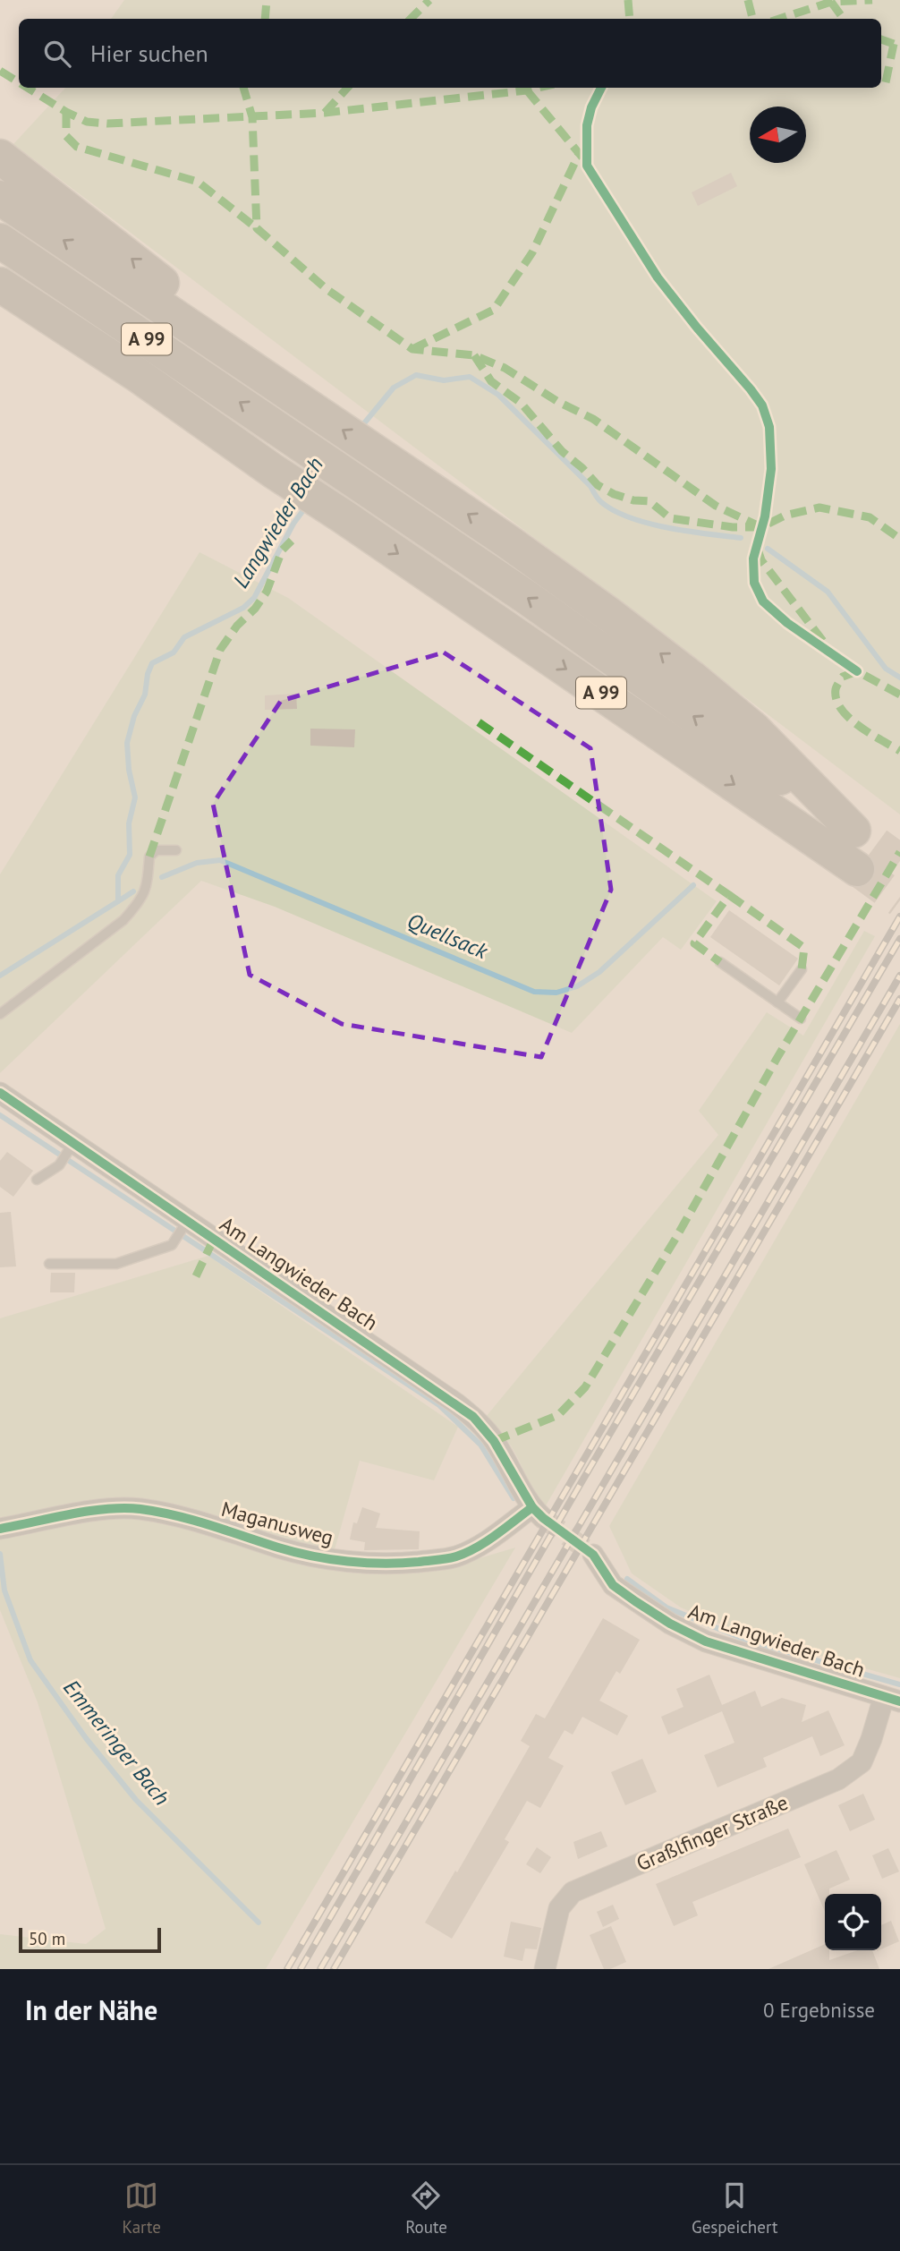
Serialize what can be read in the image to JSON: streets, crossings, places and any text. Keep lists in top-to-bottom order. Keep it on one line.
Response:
{"streets":{"highway":["A 99"],"street":["Am Langwieder Bach","Maganusweg","Graßlfinger Straße"]},"crossings":[["Am Langwieder Bach","Maganusweg"],["Am Langwieder Bach","Graßlfinger Straße"]],"water":["Langwieder Bach","Quellsack","Emmeringer Bach"],"scale_bar":"50 m","north":"left","page":{"search":"Hier suchen","scale":"50 m","heading":["In der Nähe","0 Ergebnisse"],"nav":["Karte","Route","Gespeichert"]}}
